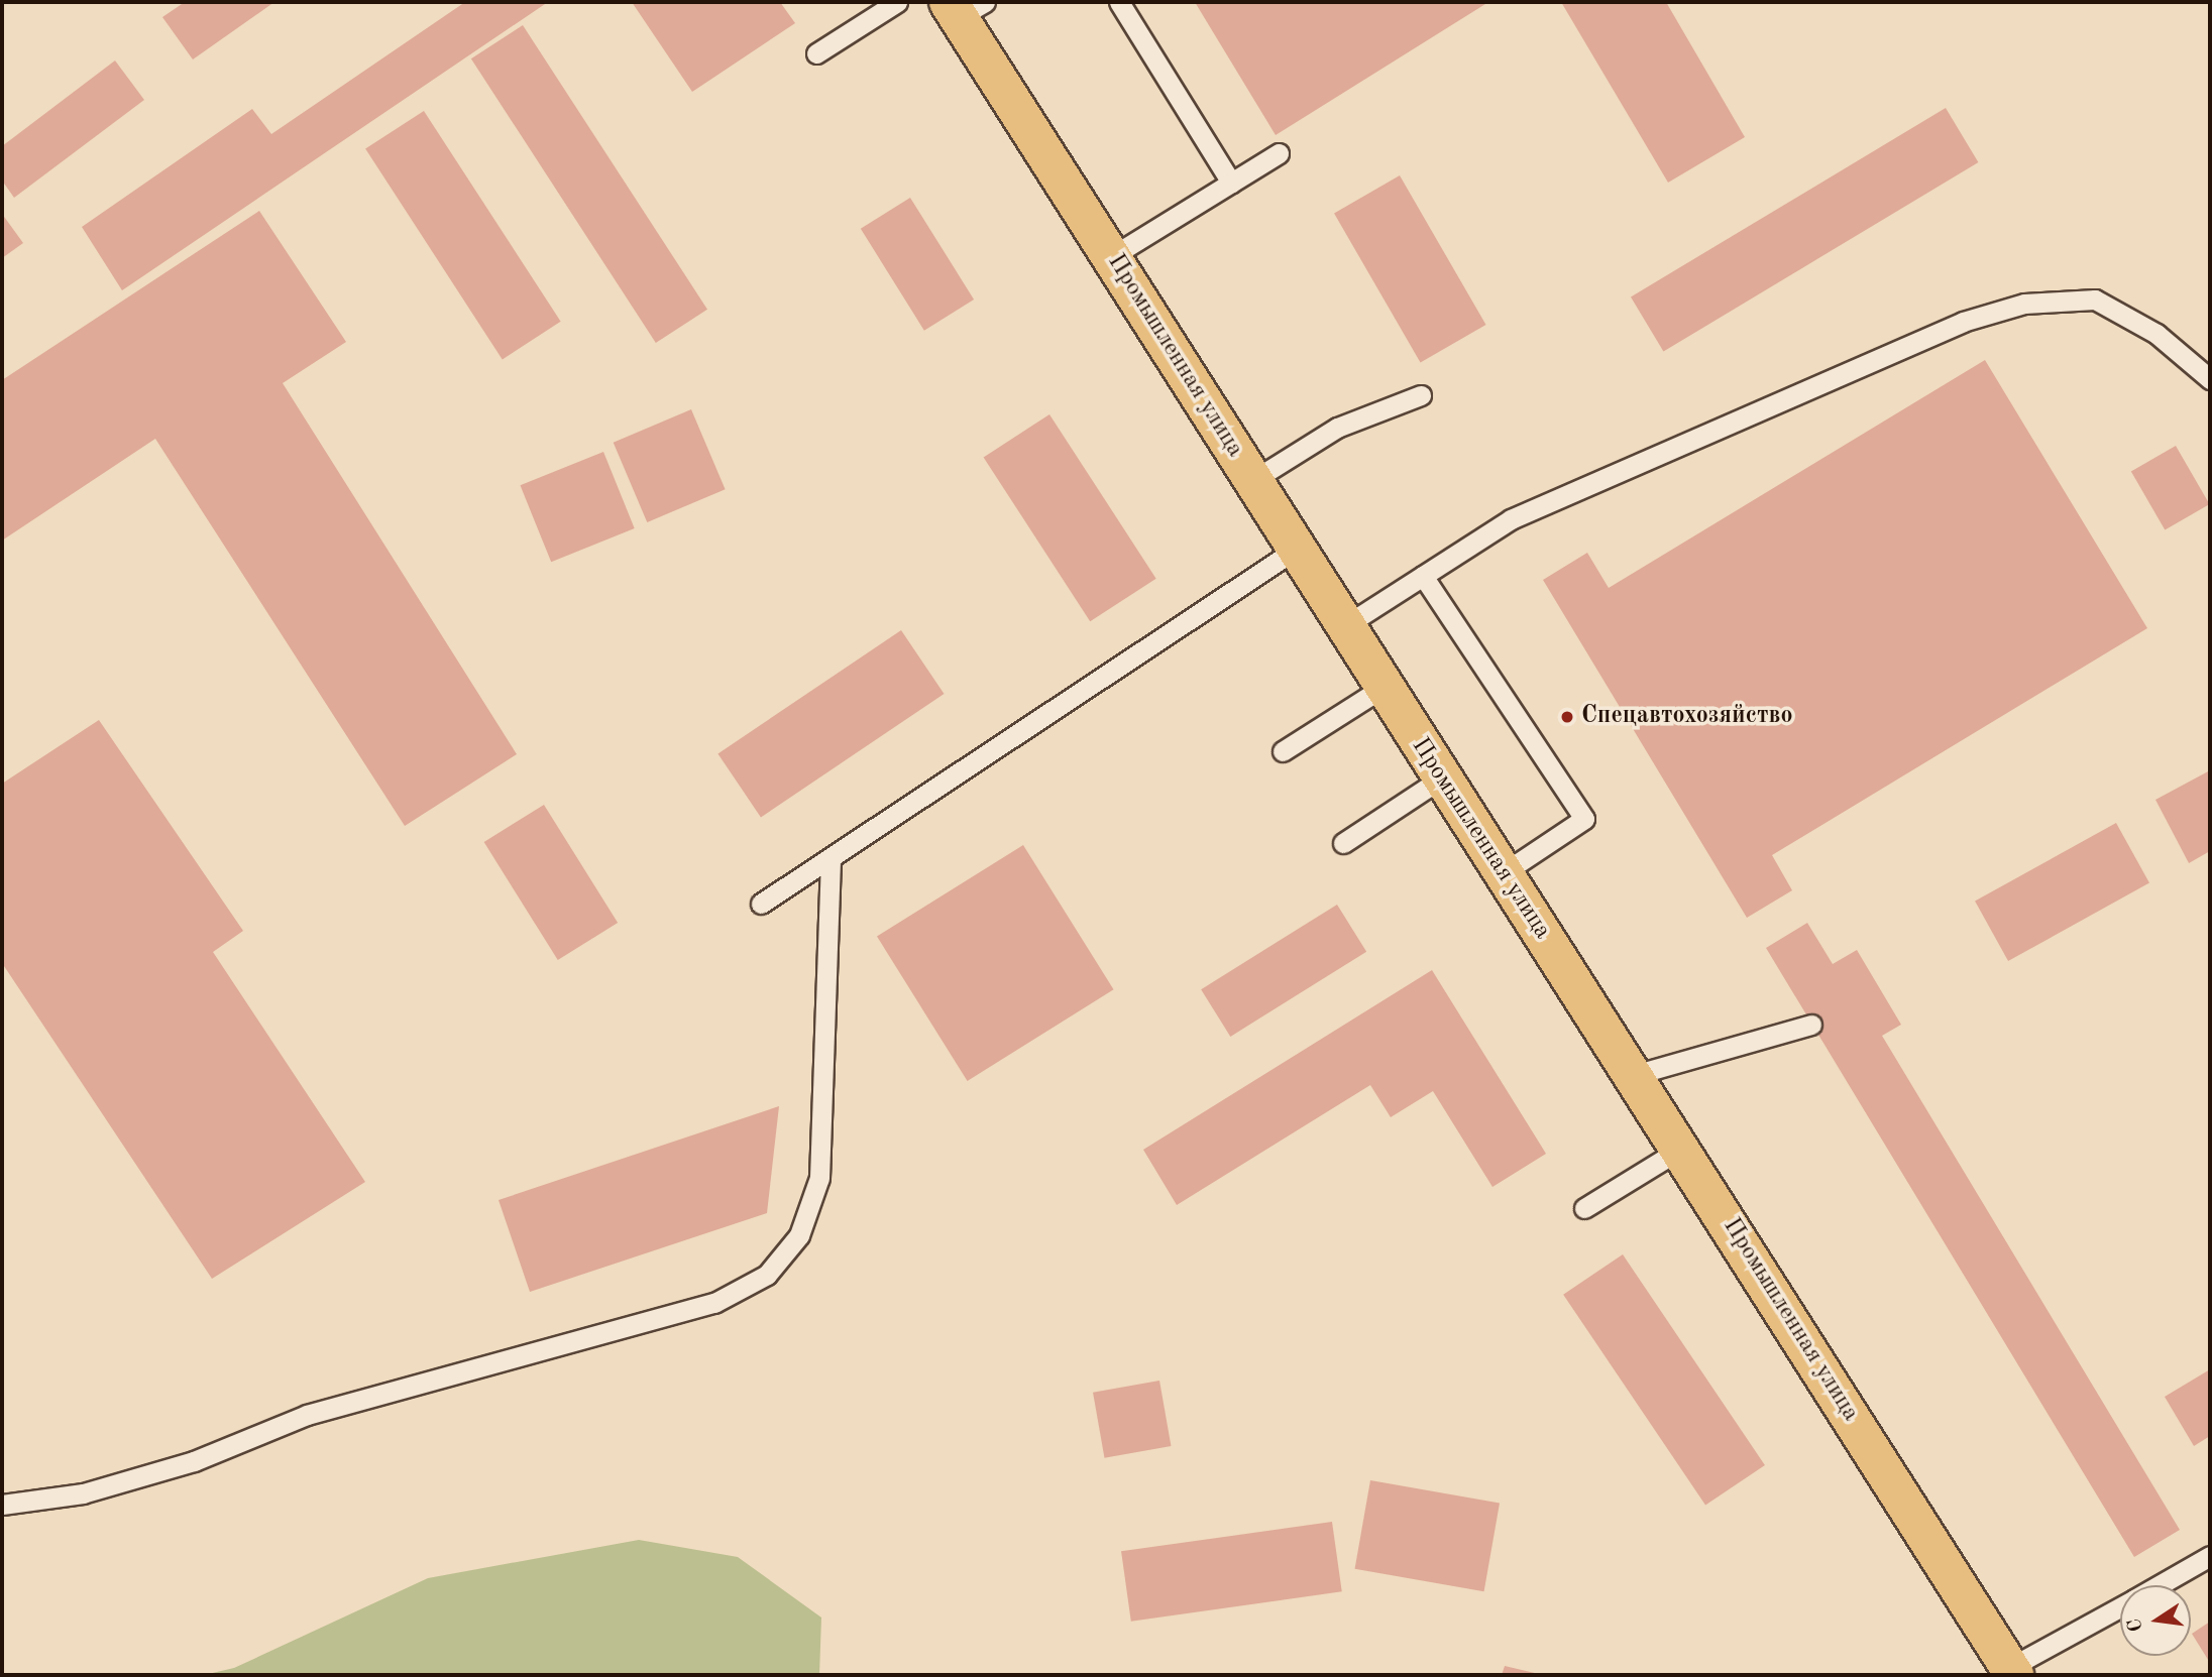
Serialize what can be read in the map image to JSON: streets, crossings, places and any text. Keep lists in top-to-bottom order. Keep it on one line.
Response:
{"streets":{"main road":["Промышленная улица"]},"places":["Спецавтохозяйство"],"north":"left"}
